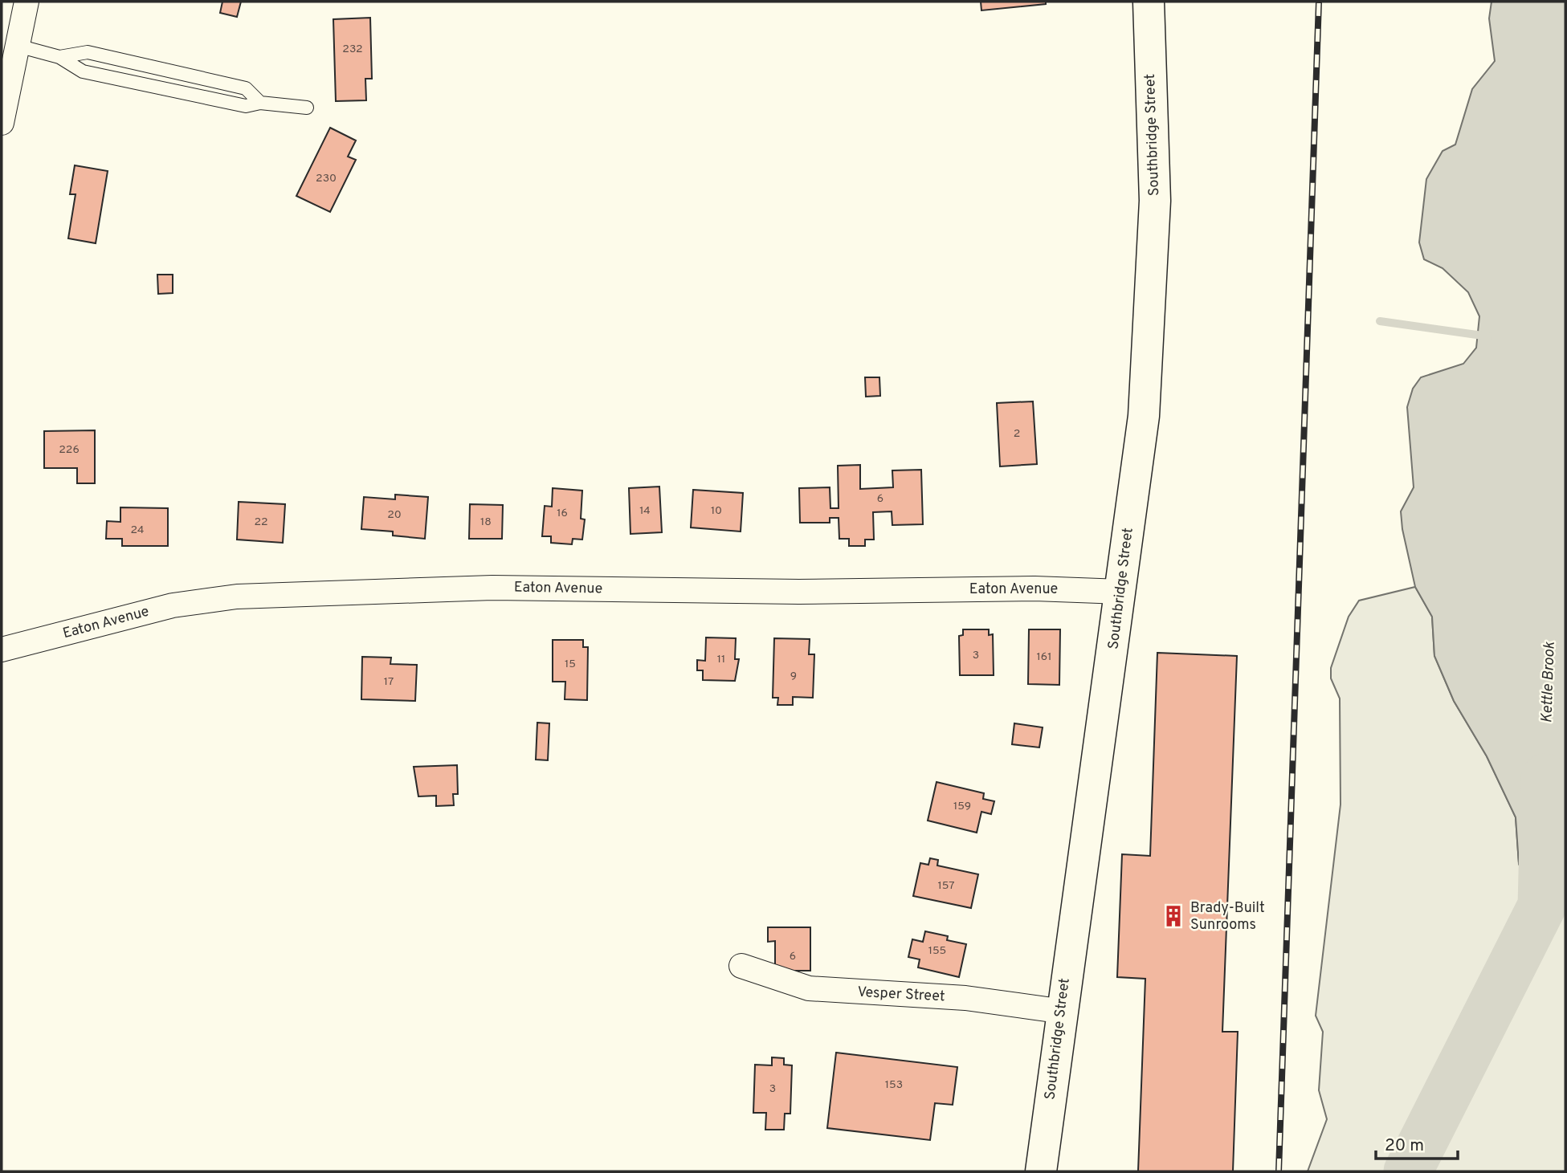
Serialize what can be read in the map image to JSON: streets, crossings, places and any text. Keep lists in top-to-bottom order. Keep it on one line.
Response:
{"streets":{"main road":["Southbridge Street"],"street":["Eaton Avenue","Vesper Street"]},"crossings":[["Southbridge Street","Eaton Avenue"],["Southbridge Street","Vesper Street"]],"water":["Kettle Brook"],"places":{"building":["Brady-Built Sunrooms"]},"house_numbers":["232","230","2","226","6","14","10","16","20","22","18","24","3","161","11","15","9","17","159","157","155","6","153","3"],"scale_bar":"20 m"}
